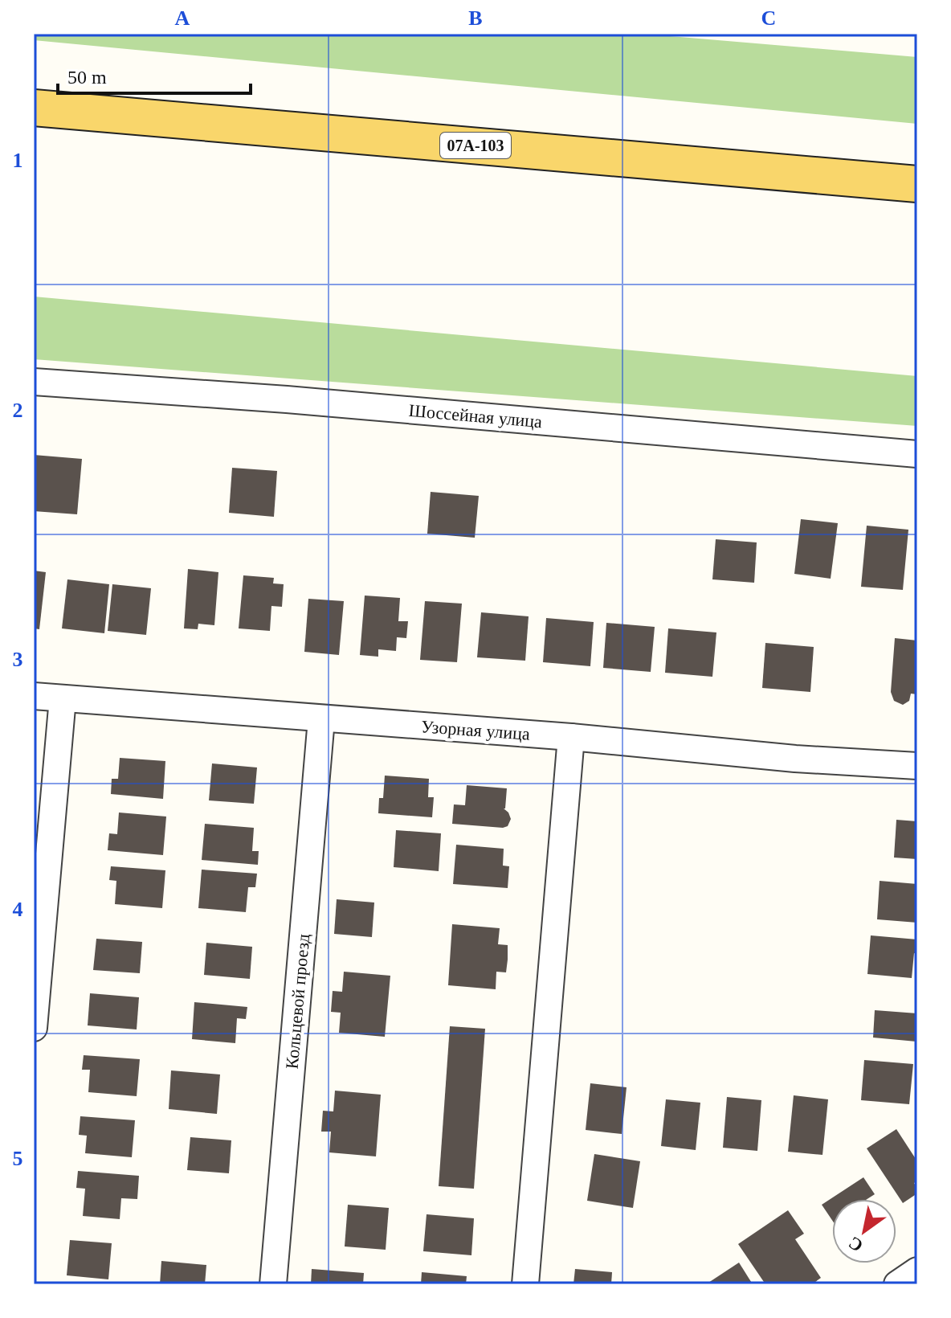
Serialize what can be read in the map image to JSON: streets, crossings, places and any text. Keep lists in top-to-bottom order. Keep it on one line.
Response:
{"streets":{"main road":["07А-103"],"street":["Шоссейная улица","Узорная улица","Кольцевой проезд"]},"crossings":[["Узорная улица","Кольцевой проезд"]],"scale_bar":"50 m","north":"bottom left","grid":{"columns":["A","B","C"],"rows":["1","2","3","4","5"]}}
